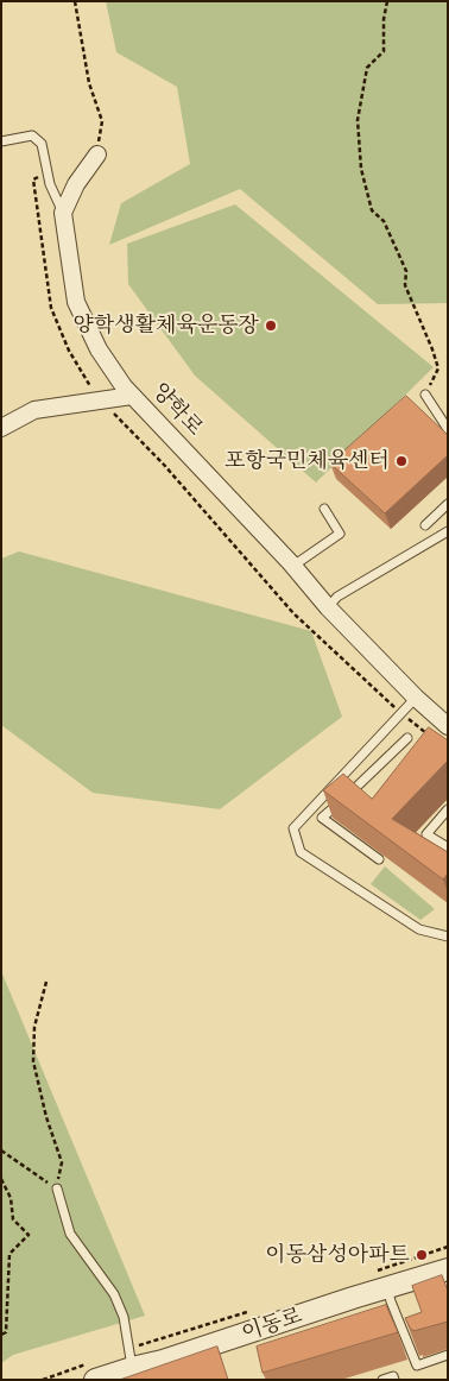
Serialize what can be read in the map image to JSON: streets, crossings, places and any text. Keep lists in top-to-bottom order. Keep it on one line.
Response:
{"streets":{"street":["양학로","이동로"]},"places":["양학생활체육운동장","포항국민체육센터","이동삼성아파트"]}
